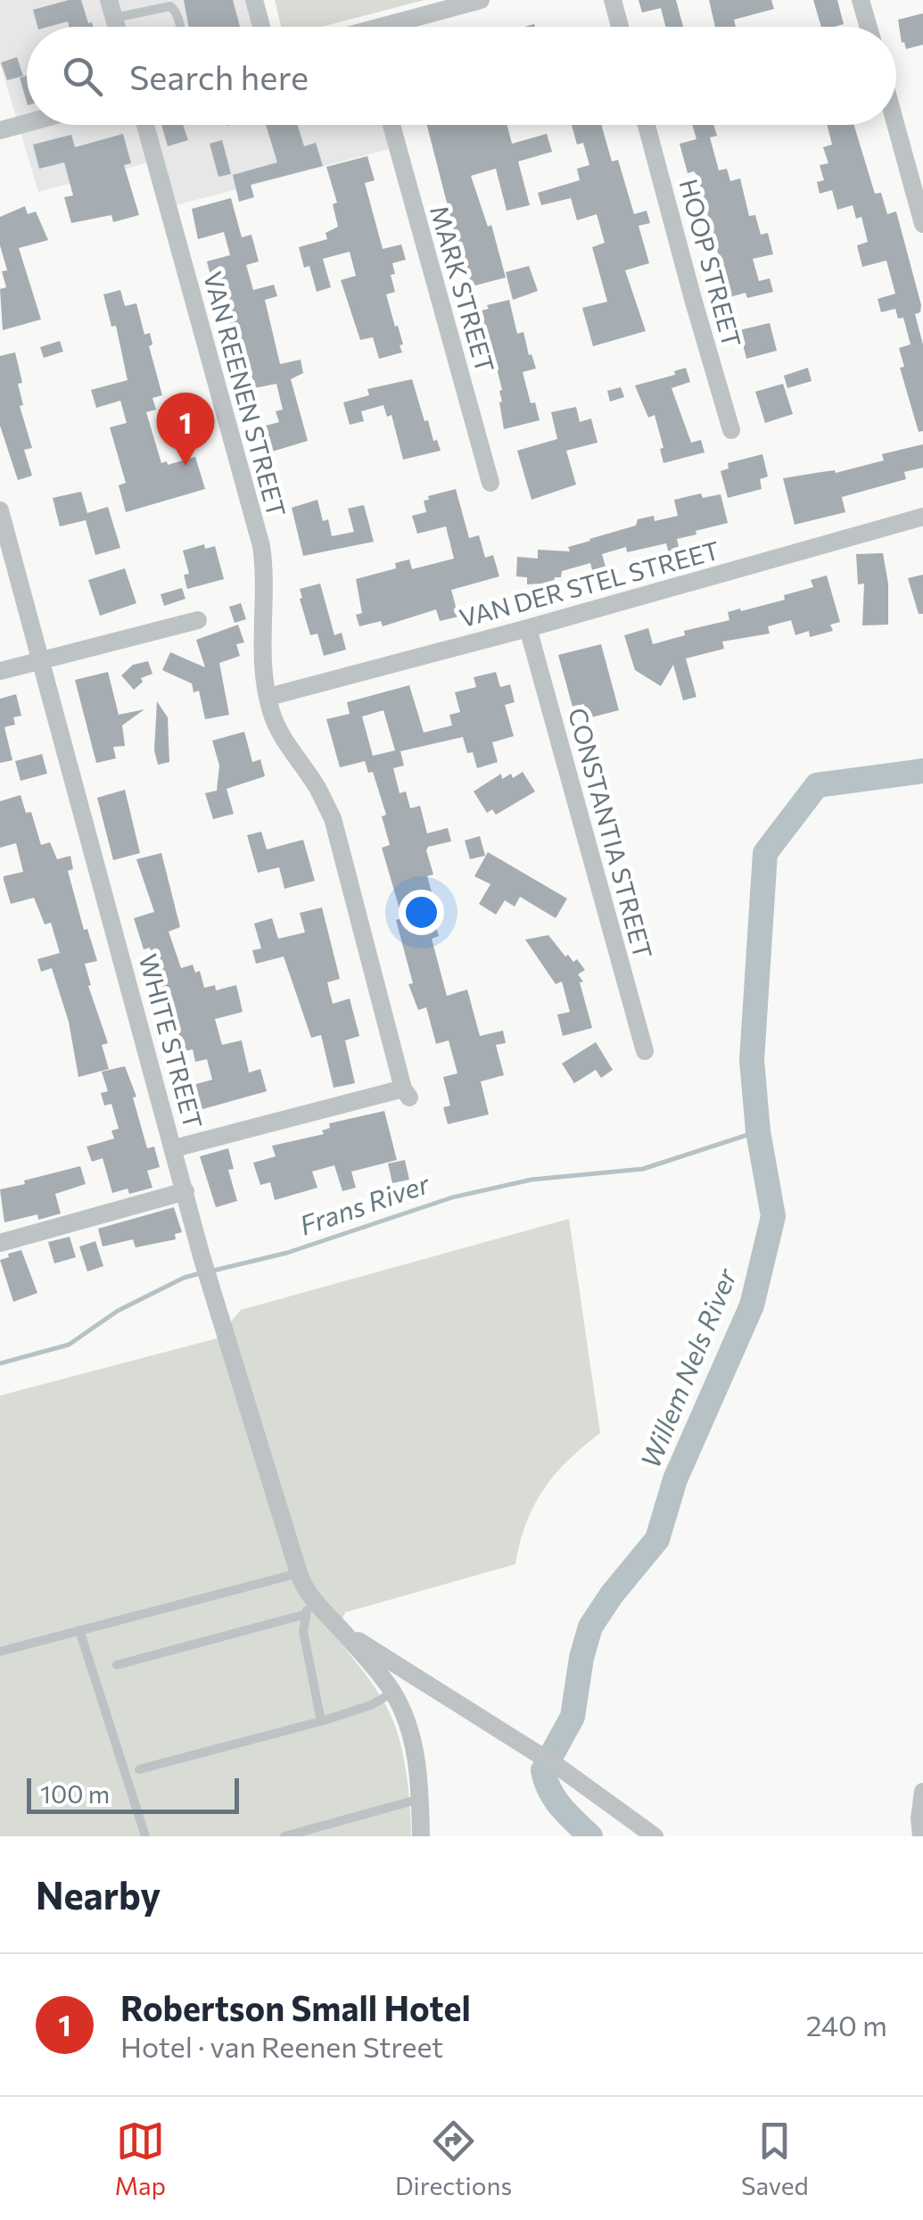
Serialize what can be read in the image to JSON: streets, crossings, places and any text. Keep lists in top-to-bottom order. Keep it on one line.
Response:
{"streets":{"street":["HOOP STREET","MARK STREET","VAN REENEN STREET","VAN DER STEL STREET","CONSTANTIA STREET","WHITE STREET"]},"crossings":[["VAN REENEN STREET","VAN DER STEL STREET"],["VAN REENEN STREET","WHITE STREET"],["VAN DER STEL STREET","CONSTANTIA STREET"]],"water":["Frans River","Willem Nels River"],"scale_bar":"100 m","page":{"search":"Search here","pins":"1","scale":"100 m","heading":"Nearby","list":[{"mark":"1","name":"Robertson Small Hotel","note":"Hotel · van Reenen Street","value":"240 m"}],"nav":["Map","Directions","Saved"]}}
